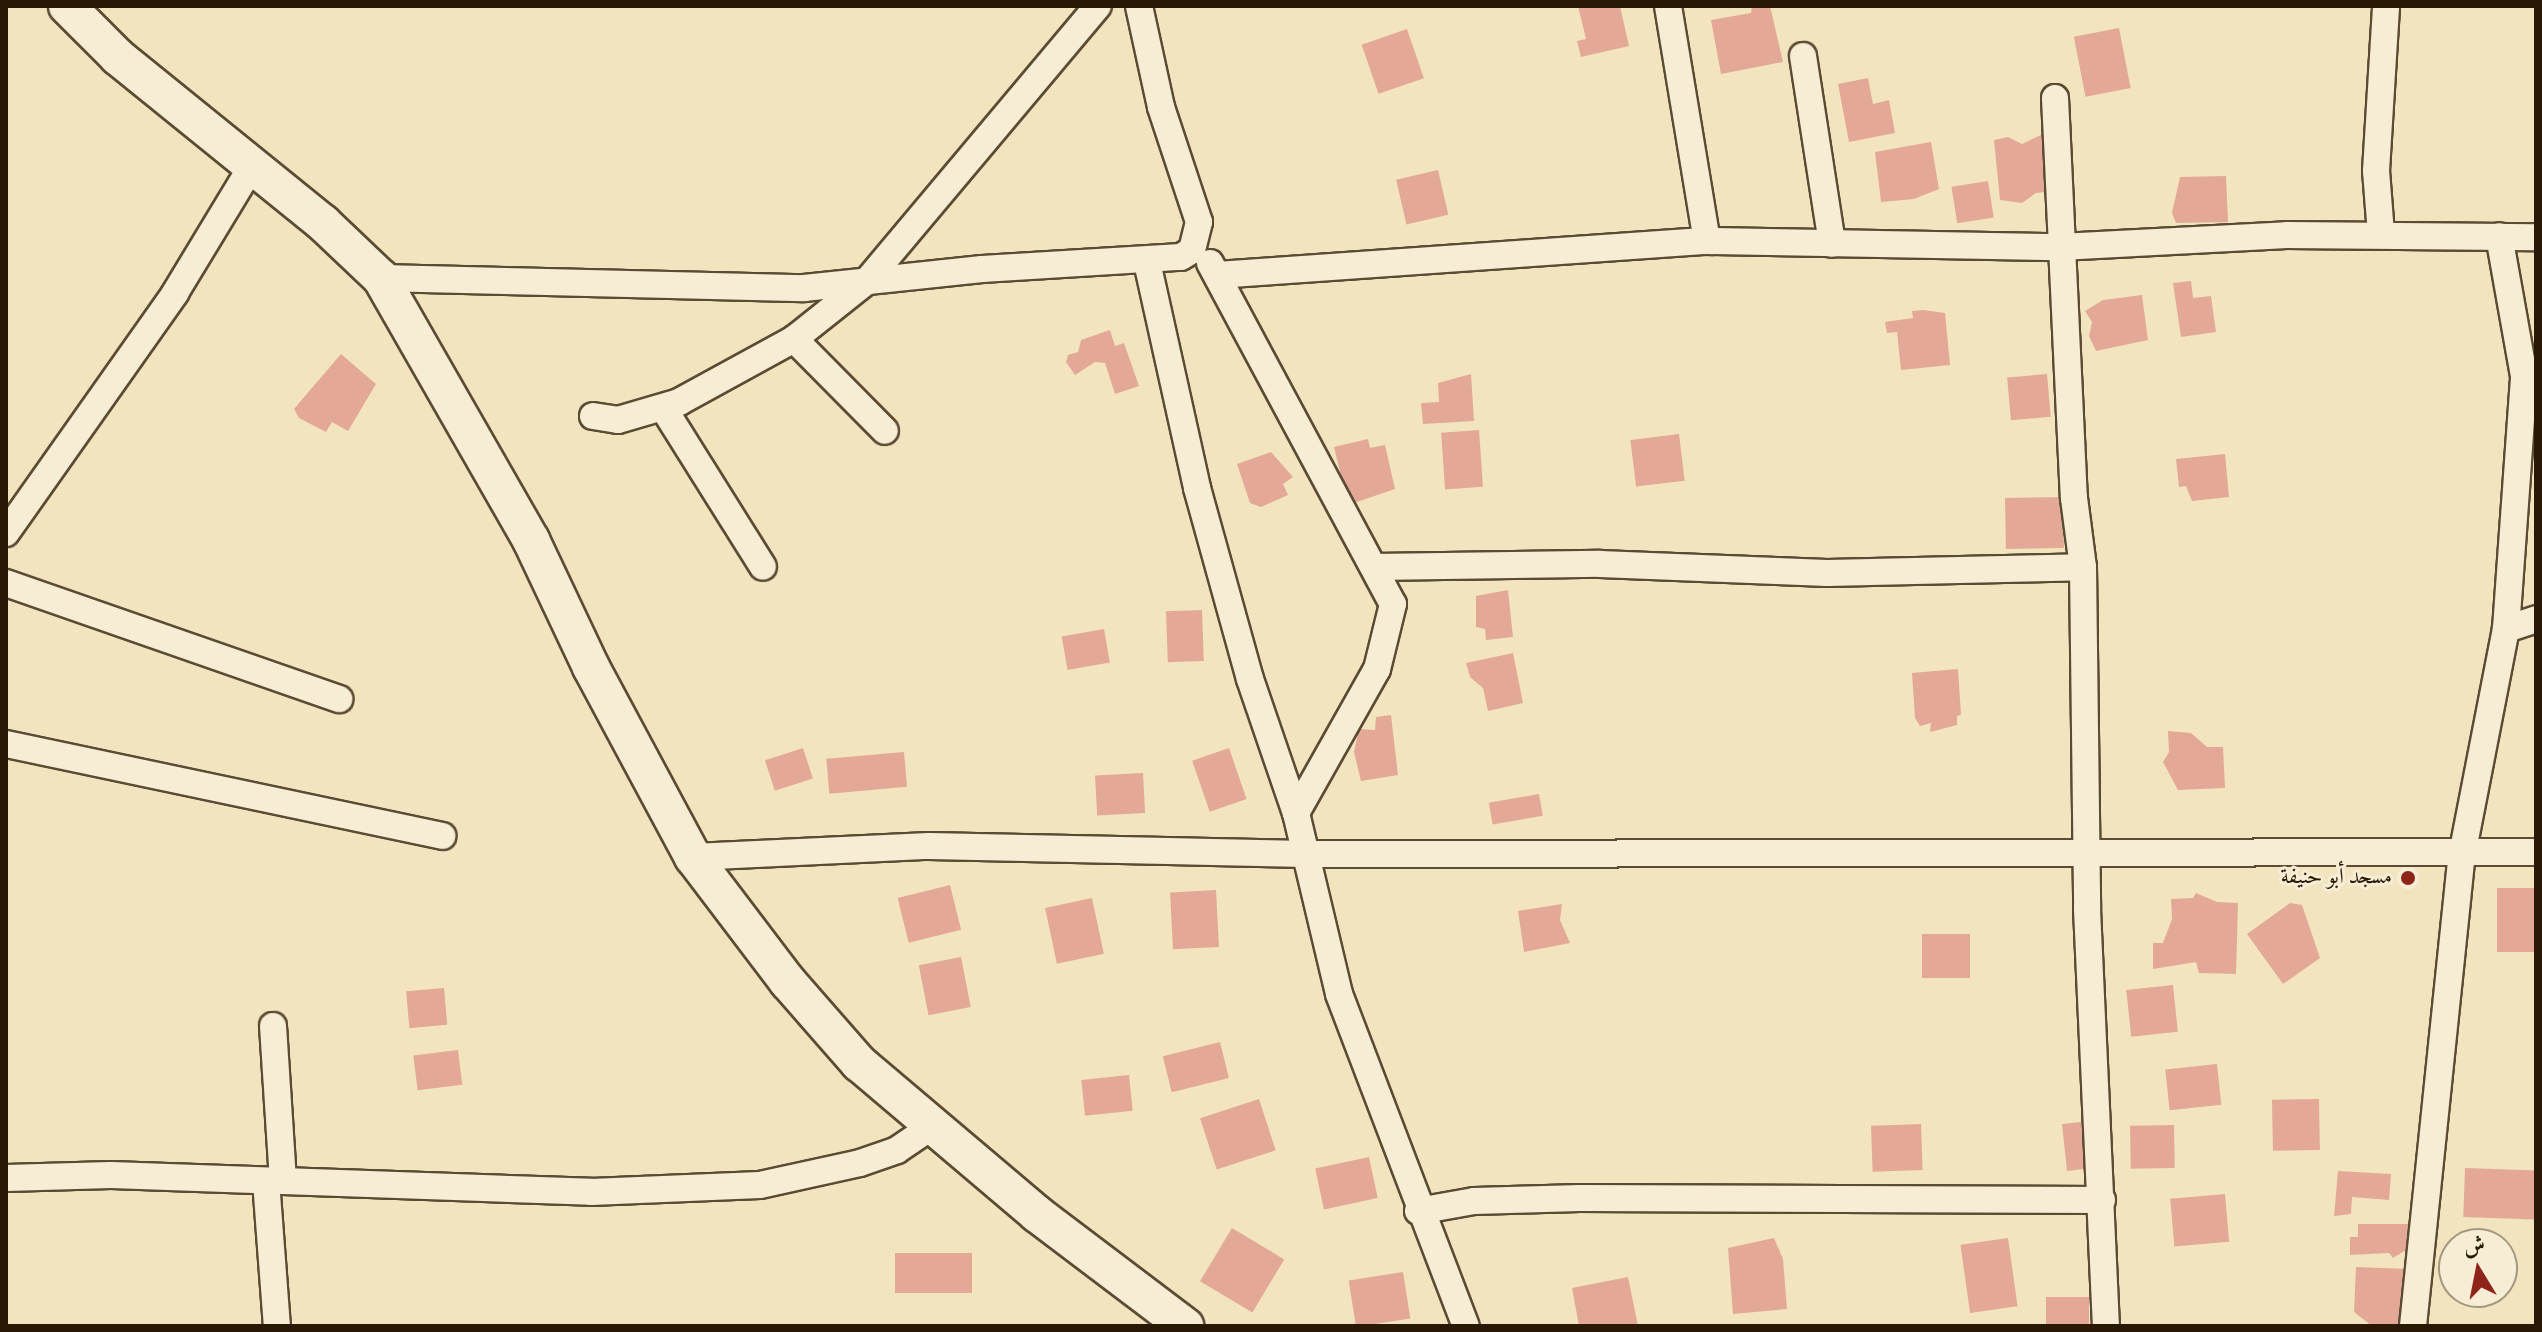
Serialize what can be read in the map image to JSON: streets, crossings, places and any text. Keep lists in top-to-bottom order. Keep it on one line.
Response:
{"places":["مسجد أبو حنيفة"],"north":"top"}
